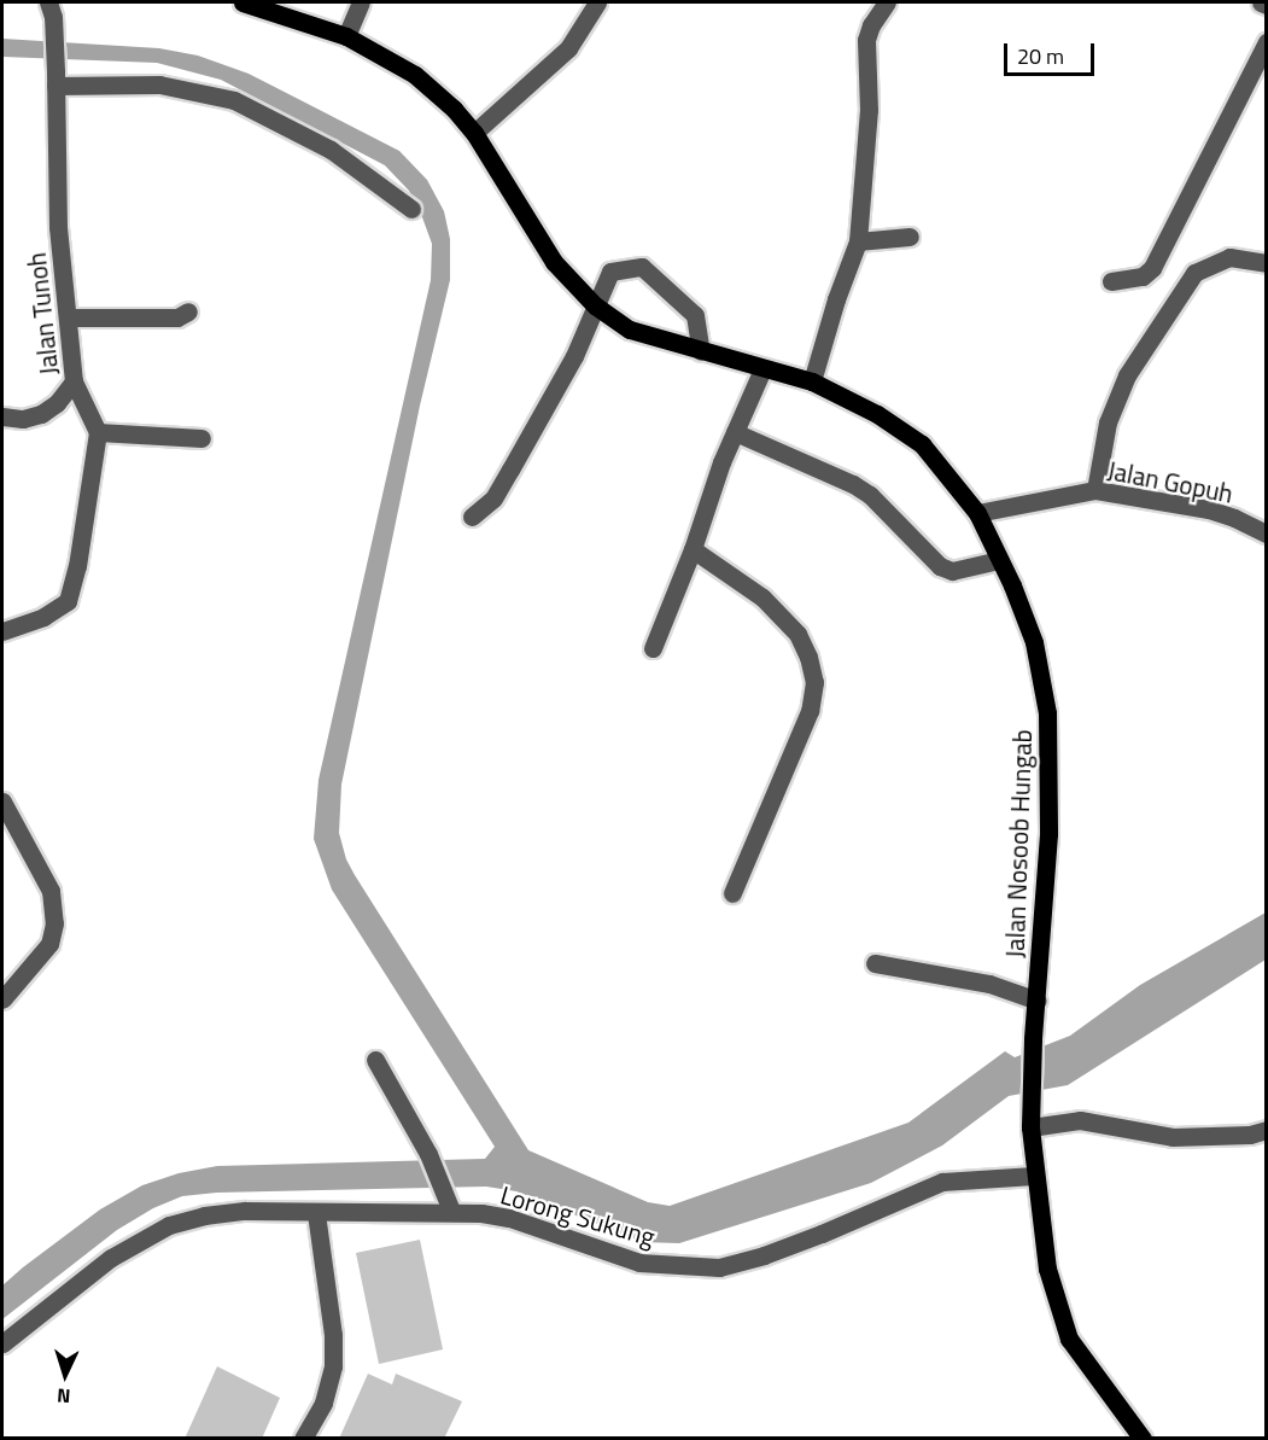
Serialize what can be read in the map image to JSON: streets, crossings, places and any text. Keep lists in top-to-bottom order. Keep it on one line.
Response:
{"streets":{"main road":["Jalan Nosoob Hungab"],"street":["Jalan Tunoh","Jalan Gopuh","Lorong Sukung"]},"crossings":[["Jalan Gopuh","Jalan Nosoob Hungab"],["Jalan Nosoob Hungab","Lorong Sukung"]],"scale_bar":"20 m","north":"bottom"}
